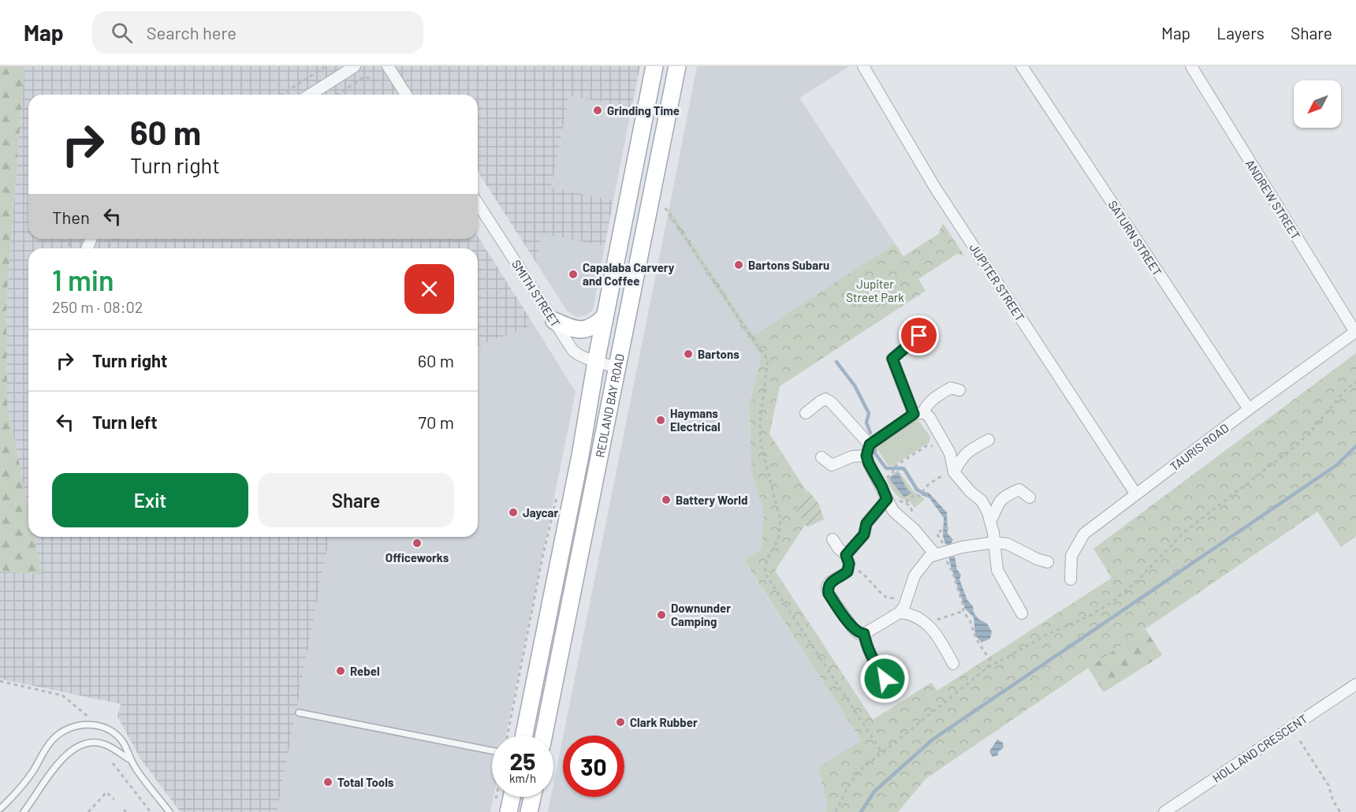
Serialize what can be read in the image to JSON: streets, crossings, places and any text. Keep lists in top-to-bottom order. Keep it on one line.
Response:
{"streets":{"main road":["REDLAND BAY ROAD"],"street":["ANDREW STREET","SATURN STREET","JUPITER STREET","SMITH STREET","TAURIS ROAD","HOLLAND CRESCENT"]},"crossings":[["ANDREW STREET","TAURIS ROAD"],["SATURN STREET","TAURIS ROAD"],["JUPITER STREET","TAURIS ROAD"],["SMITH STREET","REDLAND BAY ROAD"]],"parks":["Jupiter Street Park"],"places":["Grinding Time","Bartons Subaru","Capalaba Carvery and Coffee","Bartons","Haymans Electrical","Battery World","Jaycar","Officeworks","Downunder Camping","Rebel","Clark Rubber","Total Tools"],"north":"bottom left","page":{"header":"Map","search":"Search here","nav":["Map","Layers","Share"],"turn":["60 m","Turn right"],"then":"Then","heading":["1 min","250 m · 08:02"],"list":[{"name":"Turn right","value":"60 m"},{"name":"Turn left","value":"70 m"}],"buttons":["Exit","Share"],"speed":"25 km/h","limit":"30"}}
